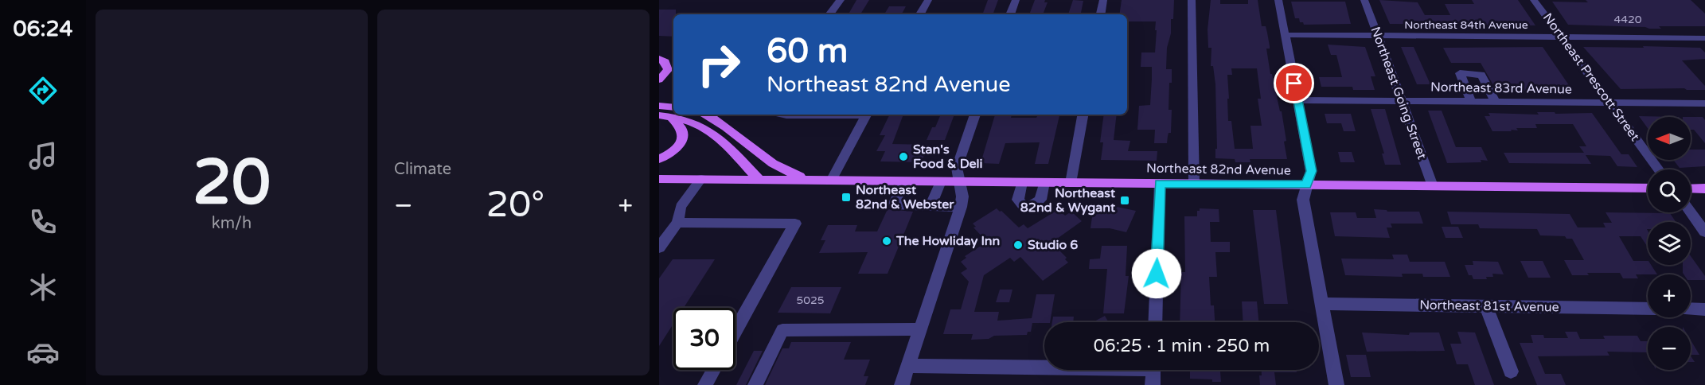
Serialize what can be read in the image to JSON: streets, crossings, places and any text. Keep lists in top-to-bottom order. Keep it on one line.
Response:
{"streets":{"main road":["Northeast 82nd Avenue"],"street":["Northeast 84th Avenue","Northeast Prescott Street","Northeast 83rd Avenue","Northeast Going Street","Northeast 81st Avenue"]},"crossings":[["Northeast 84th Avenue","Northeast Prescott Street"],["Northeast 84th Avenue","Northeast Going Street"],["Northeast Prescott Street","Northeast 83rd Avenue"],["Northeast 83rd Avenue","Northeast Going Street"],["Northeast Going Street","Northeast 82nd Avenue"]],"places":{"other":["Stan's Food & Deli","The Howliday Inn","Studio 6"],"transit":["Northeast 82nd & Webster","Northeast 82nd & Wygant"]},"house_numbers":["4420","5025"],"north":"left","page":{"tabs":"06:24","tile":[["20","km/h"],"Climate"],"turn":["60 m","Northeast 82nd Avenue"],"map_buttons":["+","−"],"heat":["−","20°","+"],"limit":"30","trip":"06:25 · 1 min · 250 m"}}
